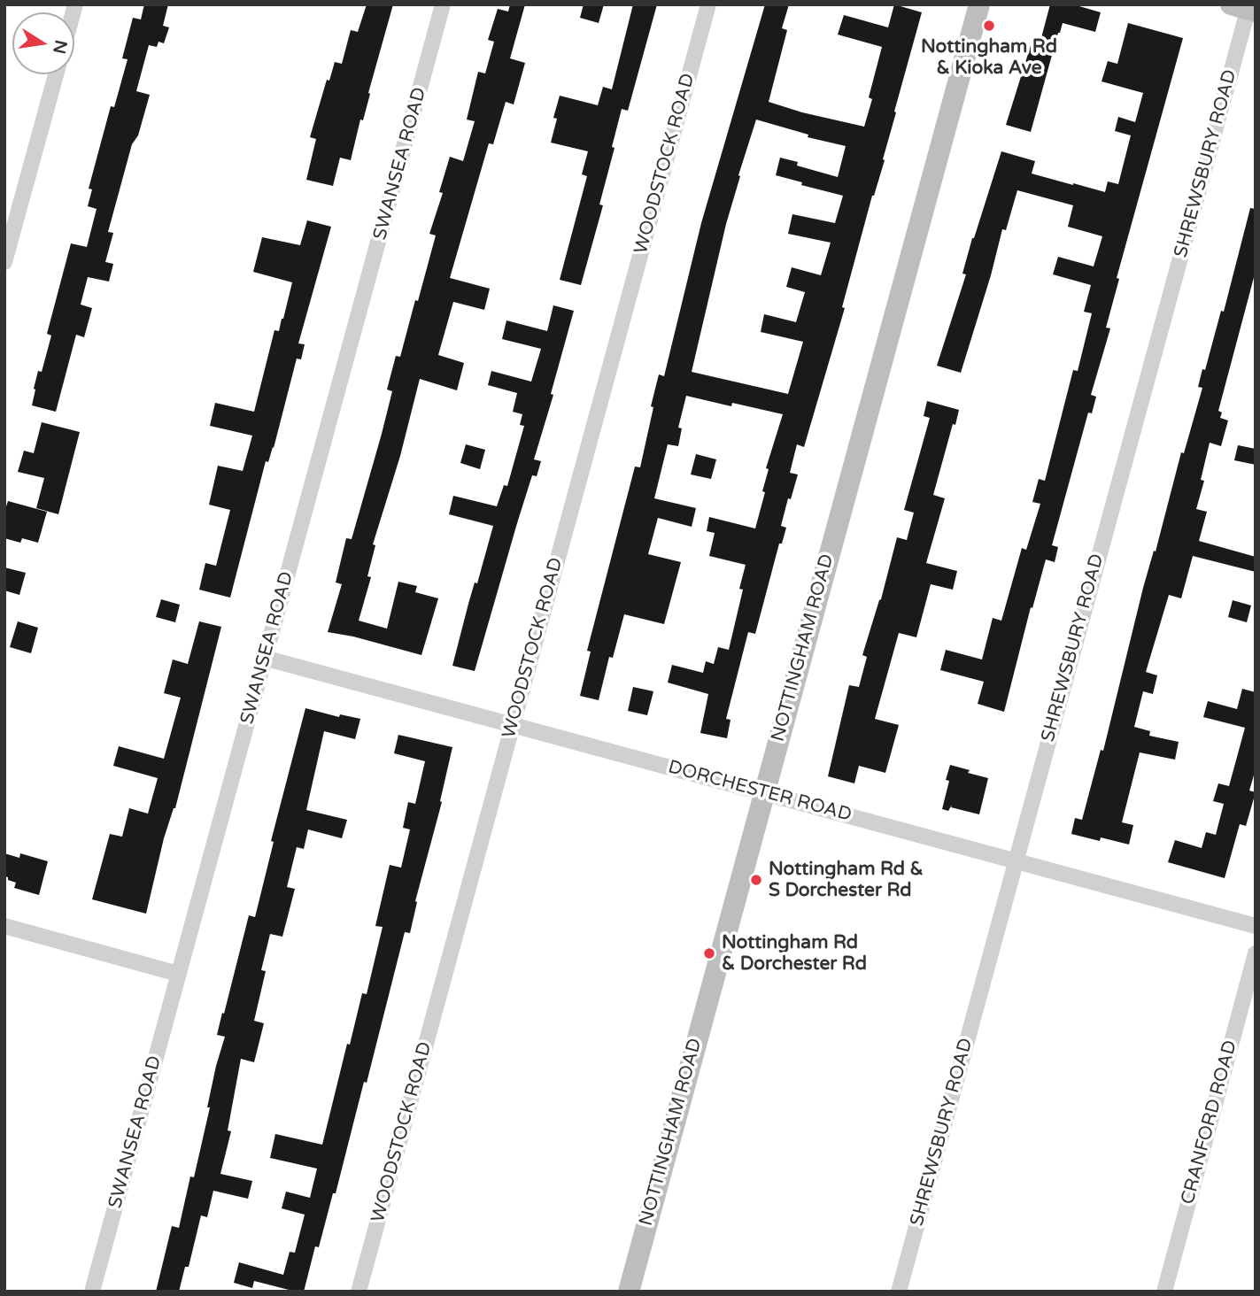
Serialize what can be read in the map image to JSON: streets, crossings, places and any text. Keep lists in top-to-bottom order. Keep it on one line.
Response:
{"streets":{"street":["SWANSEA ROAD","WOODSTOCK ROAD","SHREWSBURY ROAD","NOTTINGHAM ROAD","DORCHESTER ROAD","CRANFORD ROAD"]},"crossings":[["SWANSEA ROAD","DORCHESTER ROAD"],["WOODSTOCK ROAD","DORCHESTER ROAD"],["SHREWSBURY ROAD","DORCHESTER ROAD"],["NOTTINGHAM ROAD","DORCHESTER ROAD"]],"places":["Nottingham Rd & Kioka Ave","Nottingham Rd & S Dorchester Rd","Nottingham Rd & Dorchester Rd"],"north":"right"}
